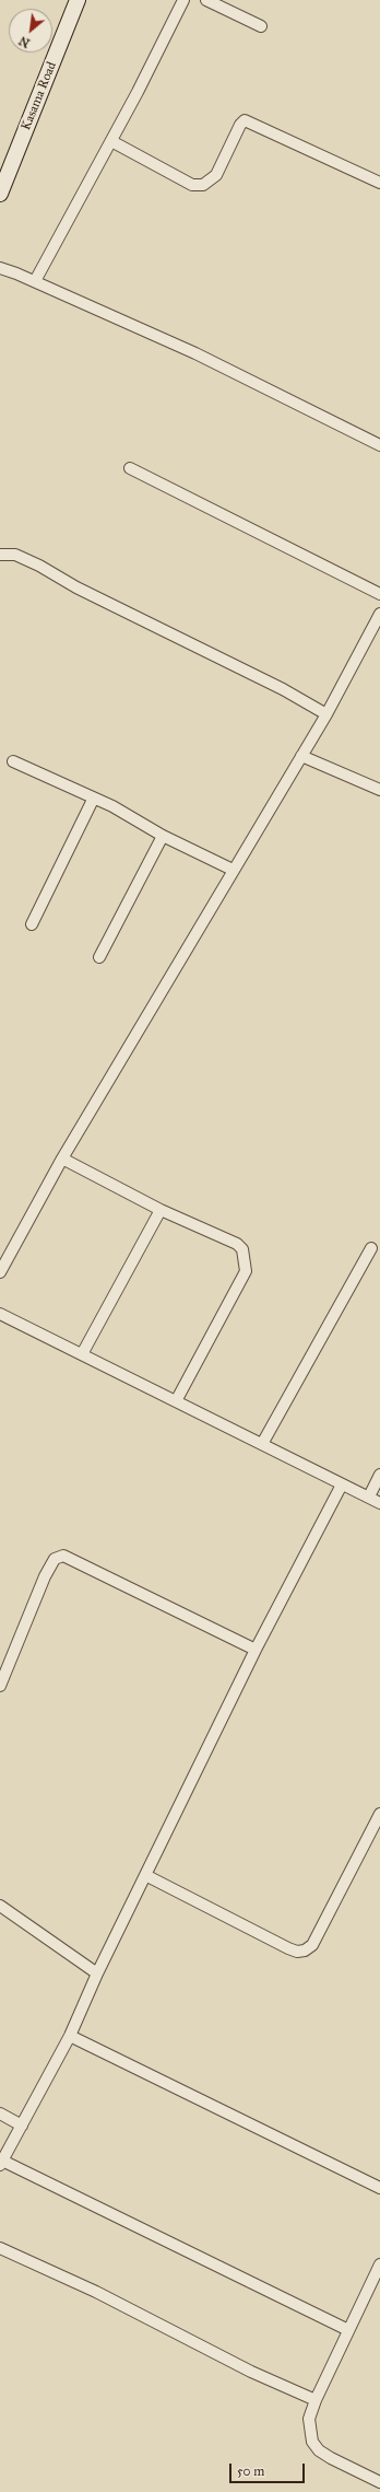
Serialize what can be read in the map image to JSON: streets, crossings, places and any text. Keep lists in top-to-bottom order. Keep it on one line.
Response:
{"streets":{"street":["Kasama Road"]},"scale_bar":"50 m","north":"bottom left"}
